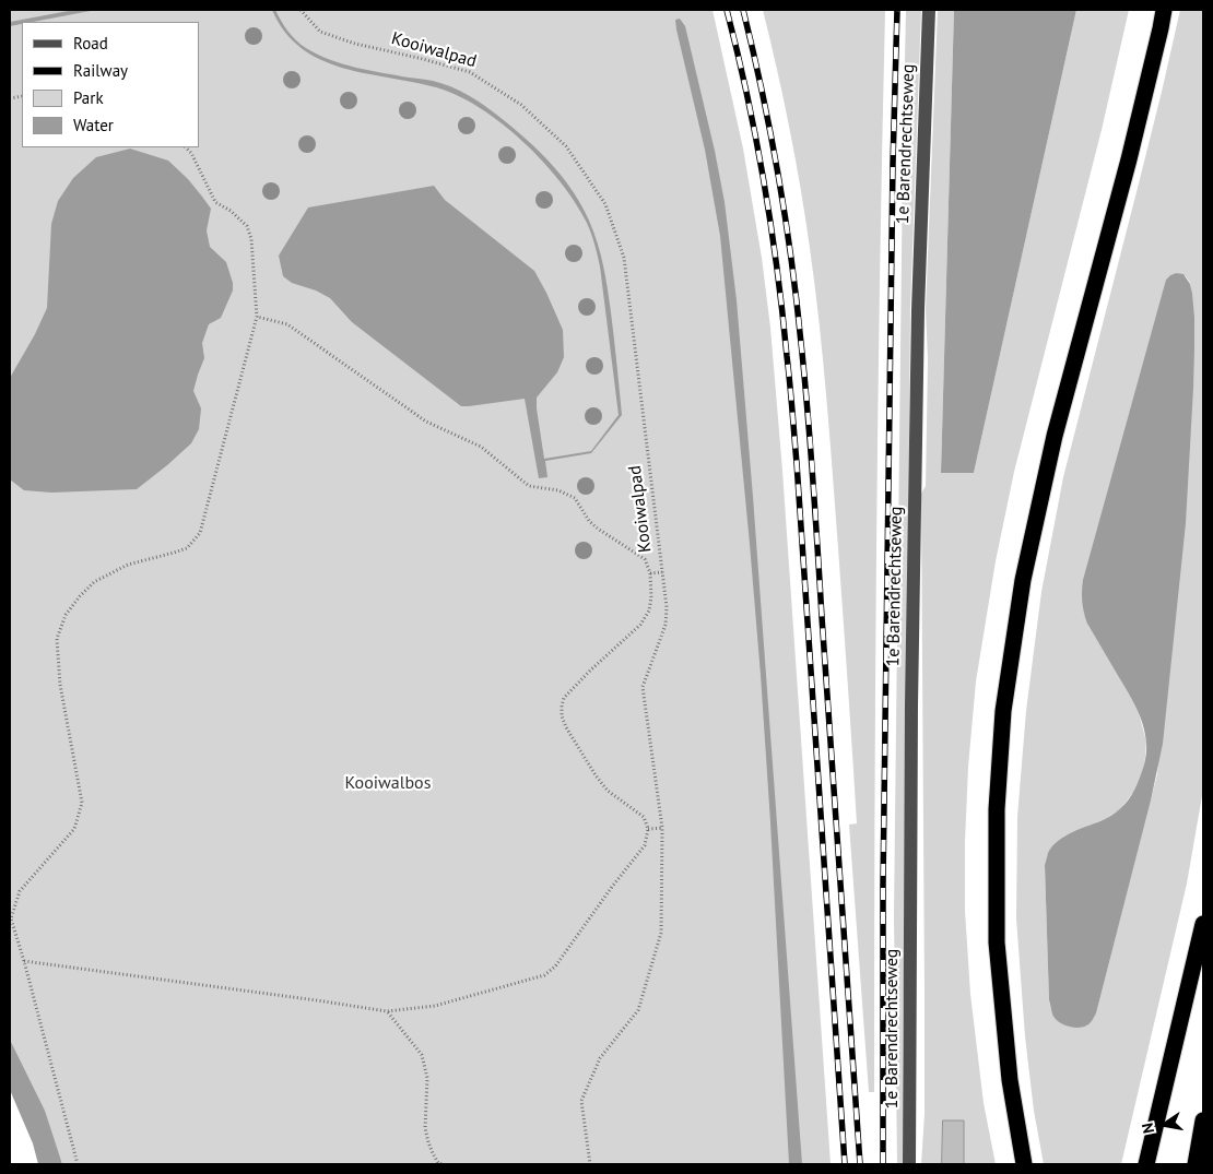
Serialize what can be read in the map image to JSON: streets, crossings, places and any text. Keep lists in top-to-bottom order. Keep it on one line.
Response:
{"streets":{"lane":["1e Barendrechtseweg"],"path":["Kooiwalpad"]},"parks":["Kooiwalbos"],"legend":["Road","Railway","Park","Water"],"north":"left"}
